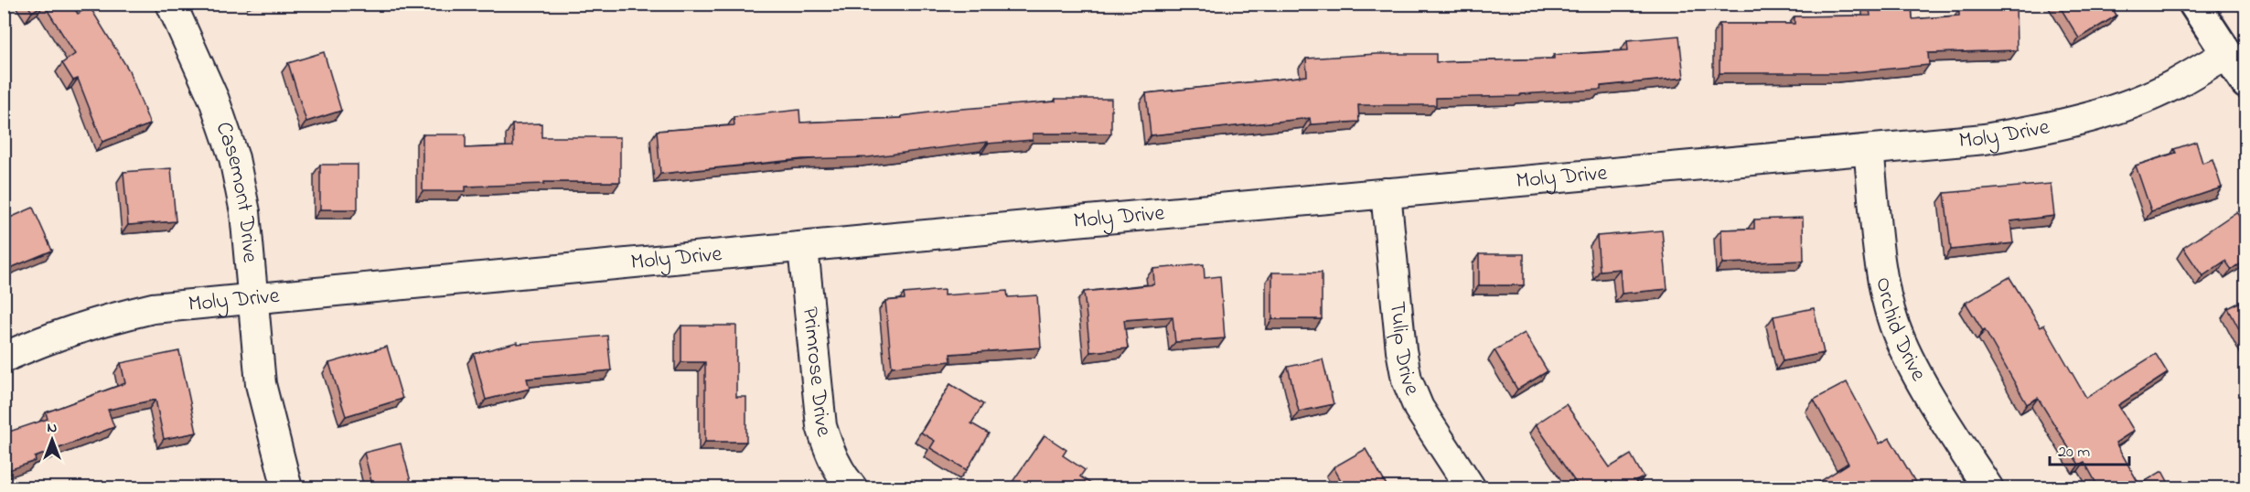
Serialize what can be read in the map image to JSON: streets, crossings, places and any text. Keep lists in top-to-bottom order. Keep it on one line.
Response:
{"streets":{"street":["Moly Drive","Casemont Drive","Orchid Drive","Tulip Drive","Primrose Drive"]},"crossings":[["Moly Drive","Casemont Drive"],["Moly Drive","Orchid Drive"],["Moly Drive","Tulip Drive"],["Moly Drive","Primrose Drive"]],"scale_bar":"20 m","north":"top"}
